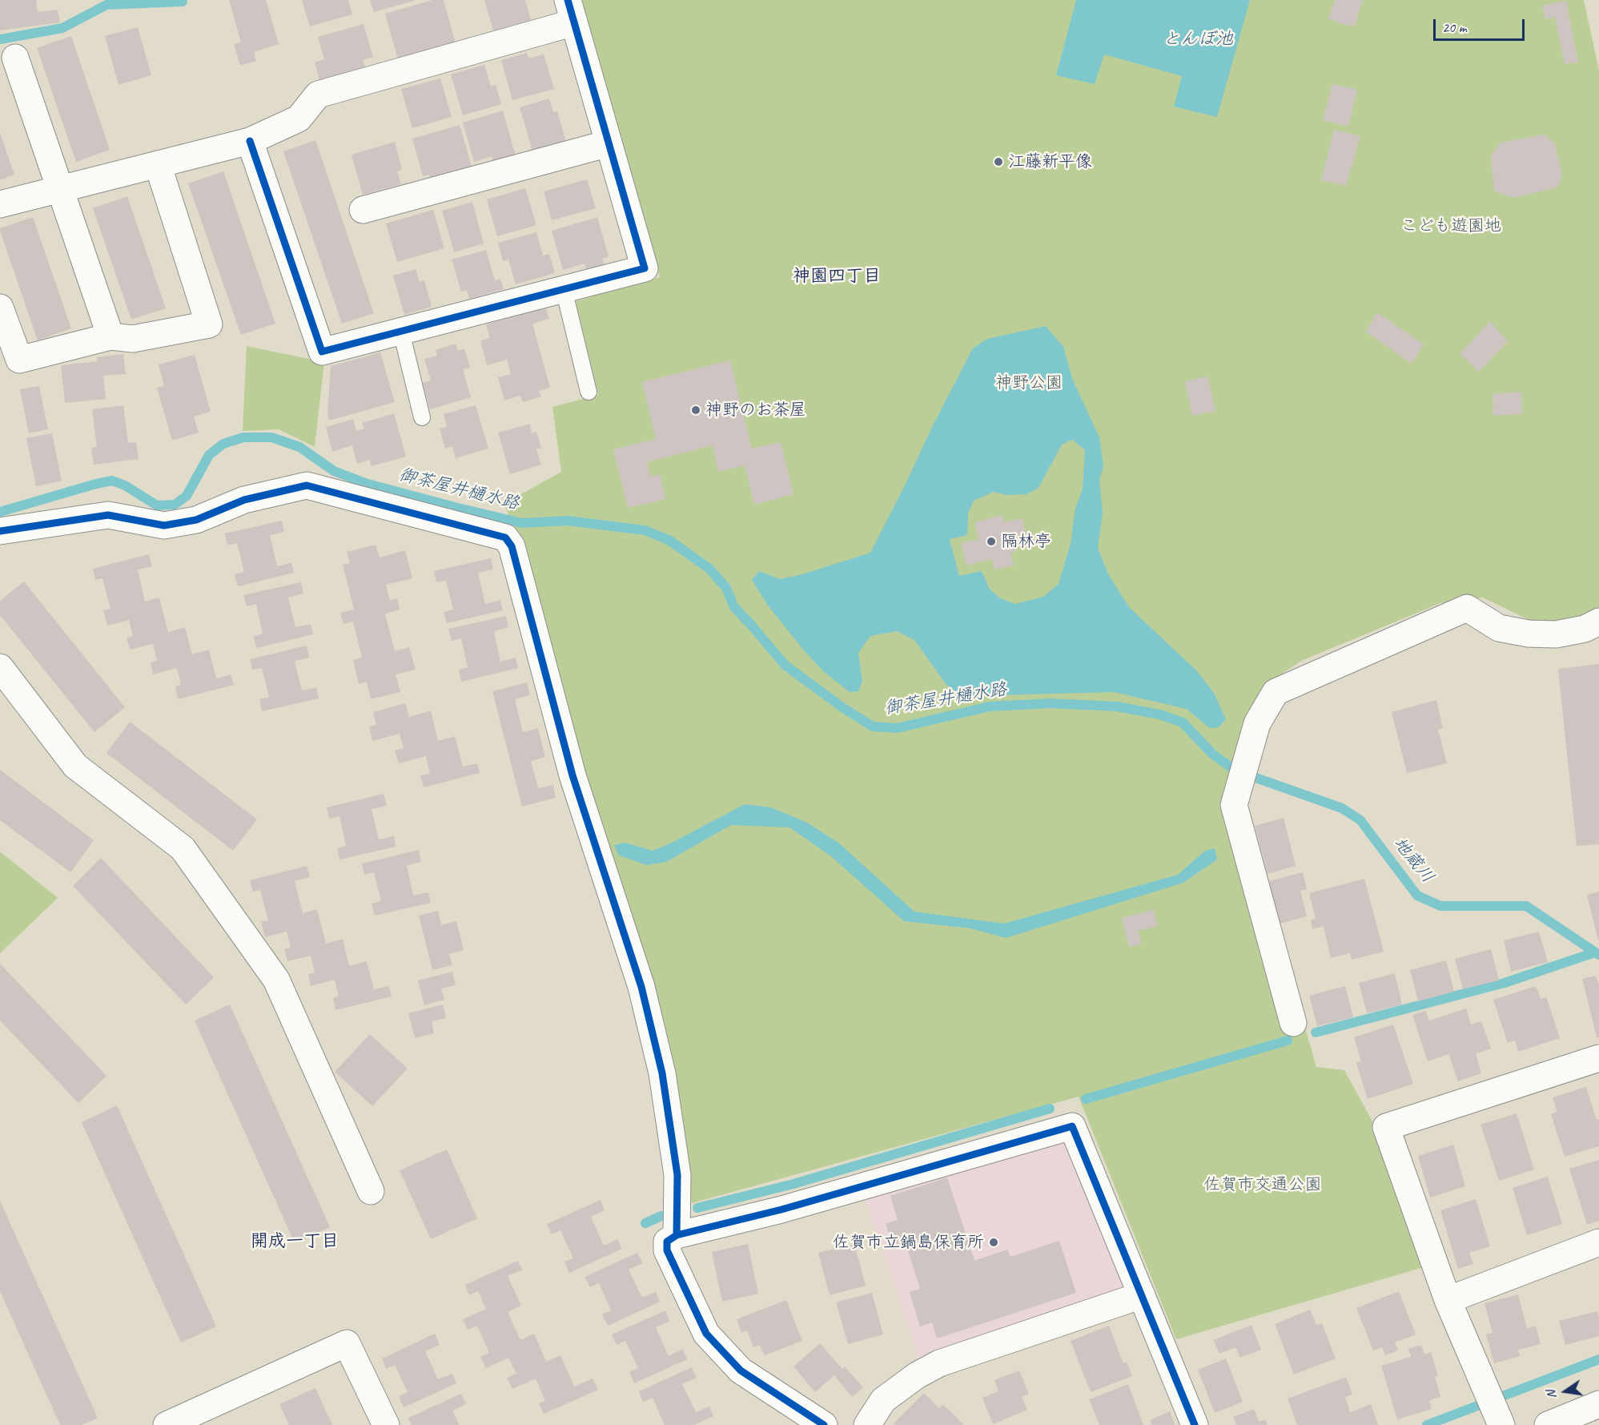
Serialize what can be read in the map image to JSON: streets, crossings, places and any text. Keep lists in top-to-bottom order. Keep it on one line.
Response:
{"districts":["神園四丁目","開成一丁目"],"water":["とんぼ池","御茶屋井樋水路","地蔵川"],"parks":["こども遊園地","神野公園","佐賀市交通公園"],"places":["江藤新平像","神野のお茶屋","隔林亭","佐賀市立鍋島保育所"],"scale_bar":"20 m","north":"left"}
